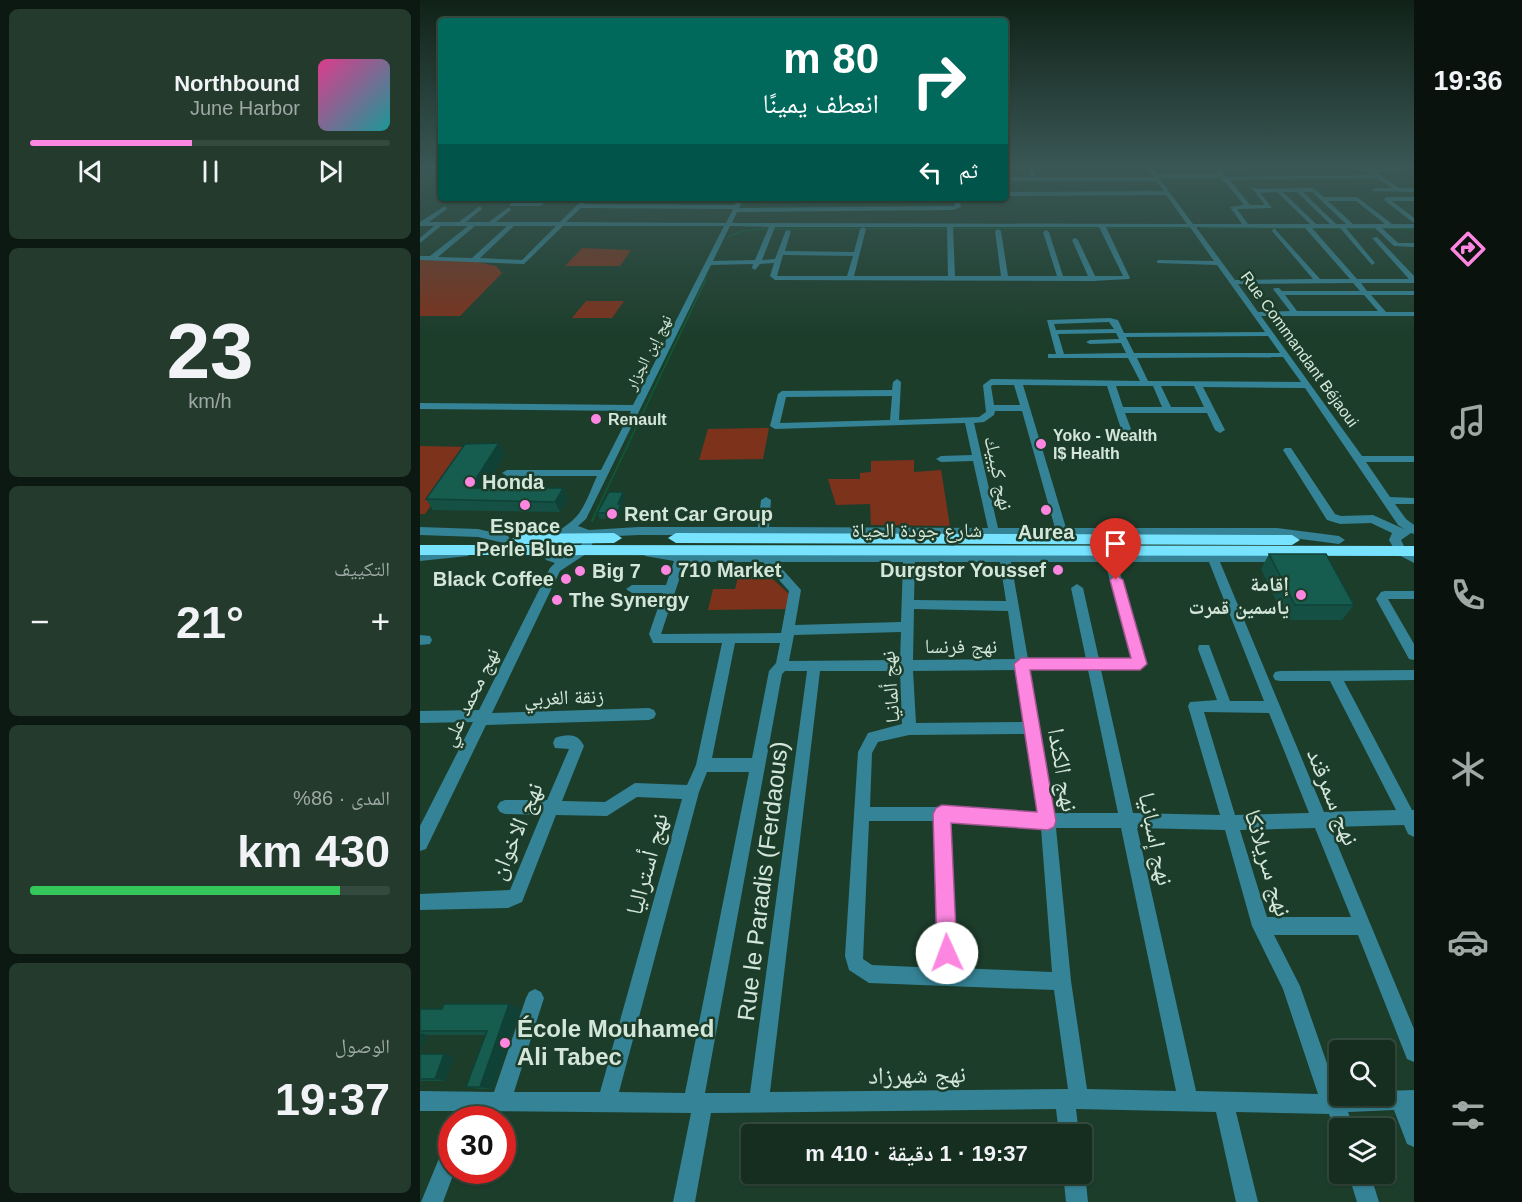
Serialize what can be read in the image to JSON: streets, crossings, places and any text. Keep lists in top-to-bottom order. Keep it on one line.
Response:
{"streets":{"highway":["شارع جودة الحياة"],"street":["Rue Commandant Béjaoui","نهج إبن الجزار","نهج كيبيك","نهج فرنسا","نهج ألمانيا","نهج محمد علي","زنقة الغربي","نهج الكندا","نهج سمرقند","نهج الاخوان","نهج إسبانيا","نهج سريلانكا","نهج أستراليا","Rue le Paradis (Ferdaous)","نهج شهرزاد"]},"crossings":[["Rue Commandant Béjaoui","شارع جودة الحياة"],["شارع جودة الحياة","نهج محمد علي"],["نهج فرنسا","نهج ألمانيا"],["نهج فرنسا","نهج الكندا"],["نهج فرنسا","نهج إسبانيا"],["نهج فرنسا","Rue le Paradis (Ferdaous)"],["نهج ألمانيا","نهج الكندا"],["نهج محمد علي","زنقة الغربي"],["نهج الكندا","نهج شهرزاد"],["نهج سمرقند","نهج سريلانكا"],["نهج إسبانيا","نهج شهرزاد"],["نهج أستراليا","نهج شهرزاد"],["Rue le Paradis (Ferdaous)","نهج شهرزاد"]],"places":["Renault","Yoko - Wealth I$ Health","Honda","Espace Perle Blue","Aurea","Rent Car Group","710 Market","Durgstor Youssef","Big 7","Black Coffee","إقامة ياسمين قمرت","The Synergy","École Mouhamed Ali Tabec"],"page":{"tabs":"19:36","turn":["80 m","انعطف يمينًا"],"song":["Northbound","June Harbor"],"then":"ثم","tile":[["23","km/h"],"التكييف",["المدى · 86%","430 km"],["الوصول","19:37"]],"heat":["−","21°","+"],"limit":"30","trip":"19:37 · 1 دقيقة · 410 m"}}
